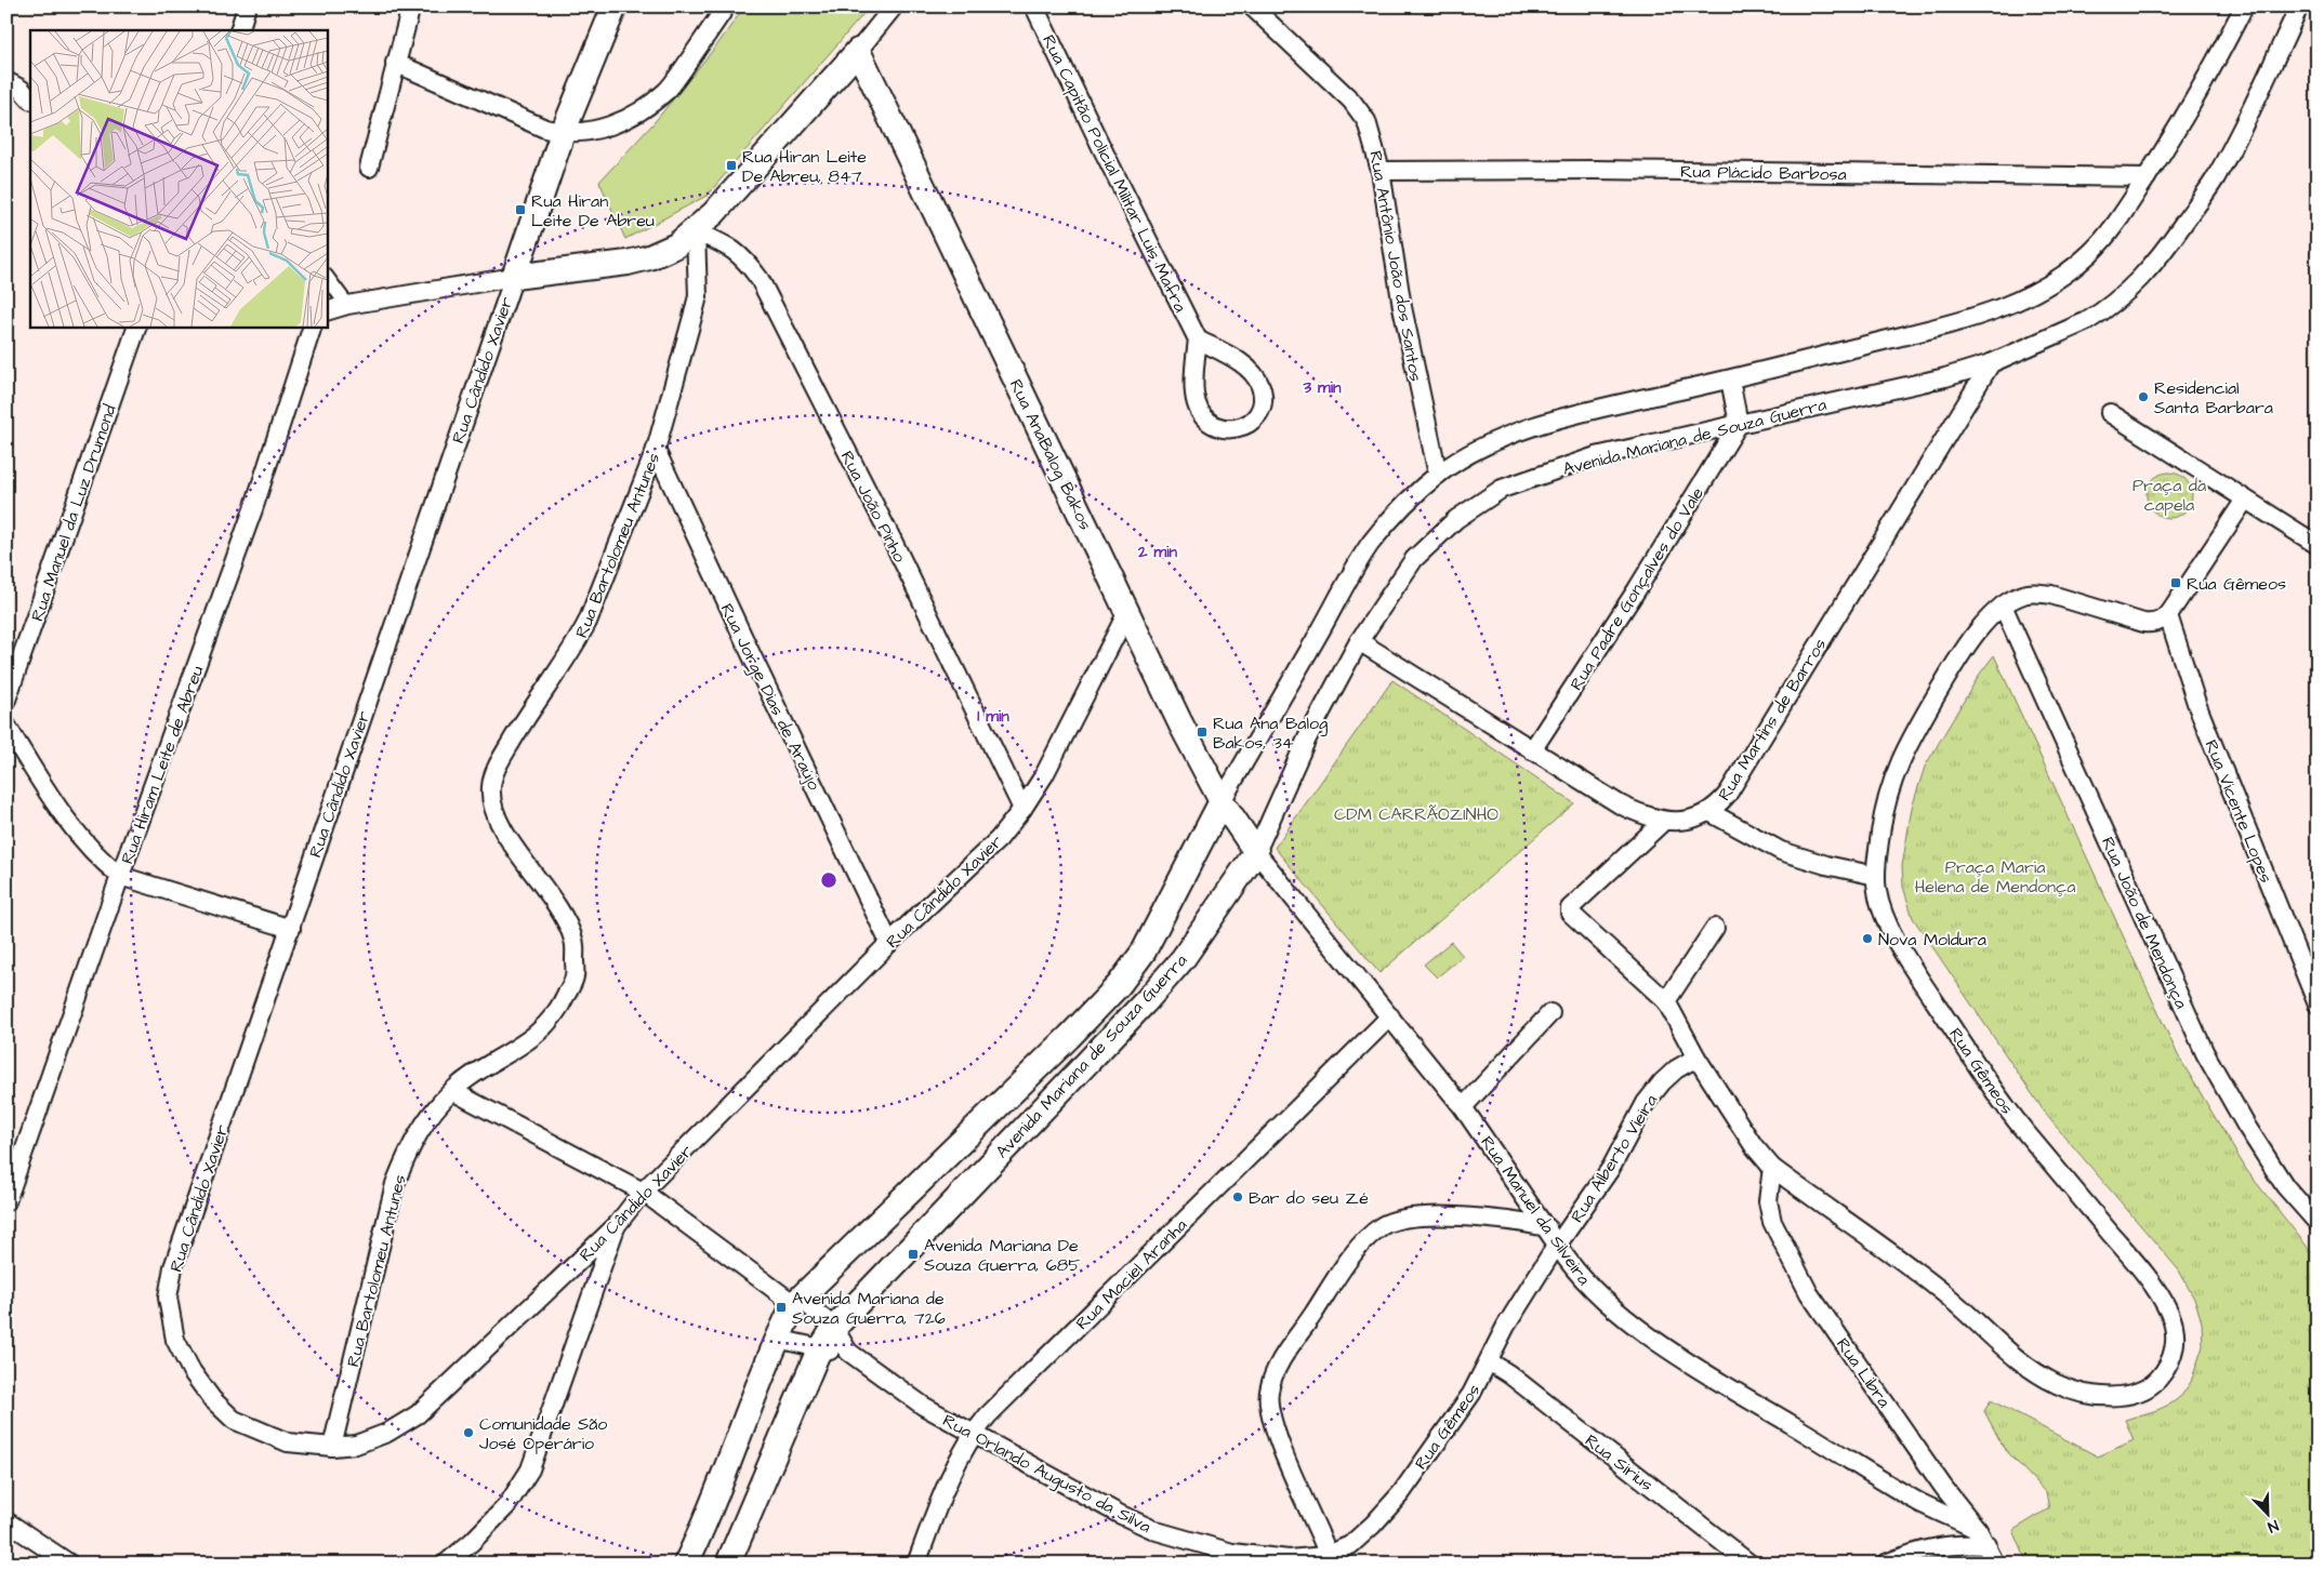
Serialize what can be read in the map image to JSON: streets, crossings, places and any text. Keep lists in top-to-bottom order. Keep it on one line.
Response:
{"streets":{"main road":["Rua Cândido Xavier","Avenida Mariana de Souza Guerra","Rua AnaBalog Bakos"],"street":["Rua Plácido Barbosa","Rua Capitão Policial Militar Luis Mafra","Rua Antônio João dos Santos","Rua João Pinho","Rua Manuel da Luz Drumond","Rua Bartolomeu Antunes","Rua Padre Gonçalves do Vale","Rua Jorge Dias de Araújo","Rua Martins de Barros","Rua Hiram Leite de Abreu","Rua Vicente Lopes","Rua João de Mendonça","Rua Gêmeos","Rua Alberto Vieira","Rua Manuel da Silveira","Rua Maciel Aranha","Rua Libra","Rua Sirius","Rua Orlando Augusto da Silva"]},"crossings":[["Rua Plácido Barbosa","Rua Antônio João dos Santos"],["Rua Plácido Barbosa","Avenida Mariana de Souza Guerra"],["Rua Antônio João dos Santos","Avenida Mariana de Souza Guerra"],["Rua Cândido Xavier","Rua AnaBalog Bakos"],["Rua Cândido Xavier","Rua João Pinho"],["Rua Cândido Xavier","Rua Bartolomeu Antunes"],["Rua Cândido Xavier","Rua Jorge Dias de Araújo"],["Rua Cândido Xavier","Rua Orlando Augusto da Silva"],["Avenida Mariana de Souza Guerra","Rua AnaBalog Bakos"],["Avenida Mariana de Souza Guerra","Rua Padre Gonçalves do Vale"],["Avenida Mariana de Souza Guerra","Rua Martins de Barros"],["Avenida Mariana de Souza Guerra","Rua Manuel da Silveira"],["Avenida Mariana de Souza Guerra","Rua Orlando Augusto da Silva"],["Rua AnaBalog Bakos","Rua Manuel da Silveira"],["Rua João Pinho","Rua Bartolomeu Antunes"],["Rua Bartolomeu Antunes","Rua Jorge Dias de Araújo"],["Rua Bartolomeu Antunes","Rua Orlando Augusto da Silva"],["Rua Padre Gonçalves do Vale","Rua Martins de Barros"],["Rua Vicente Lopes","Rua Gêmeos"],["Rua João de Mendonça","Rua Gêmeos"],["Rua Gêmeos","Rua Alberto Vieira"],["Rua Gêmeos","Rua Manuel da Silveira"],["Rua Gêmeos","Rua Libra"],["Rua Gêmeos","Rua Sirius"],["Rua Gêmeos","Rua Orlando Augusto da Silva"],["Rua Alberto Vieira","Rua Manuel da Silveira"],["Rua Manuel da Silveira","Rua Maciel Aranha"],["Rua Manuel da Silveira","Rua Libra"],["Rua Maciel Aranha","Rua Orlando Augusto da Silva"]],"parks":["Praça da capela","CDM CARRÃOZINHO","Praça Maria Helena de Mendonça"],"places":{"transit":["Rua Hiran Leite De Abreu, 847","Rua Hiran Leite De Abreu","Rua Gêmeos","Rua Ana Balog Bakos, 34","Avenida Mariana De Souza Guerra, 685","Avenida Mariana de Souza Guerra, 726"],"other":["Residencial Santa Barbara","Nova Moldura","Bar do seu Zé","Comunidade São José Operário"]},"north":"bottom right","rings":["3 min","2 min","1 min"]}
